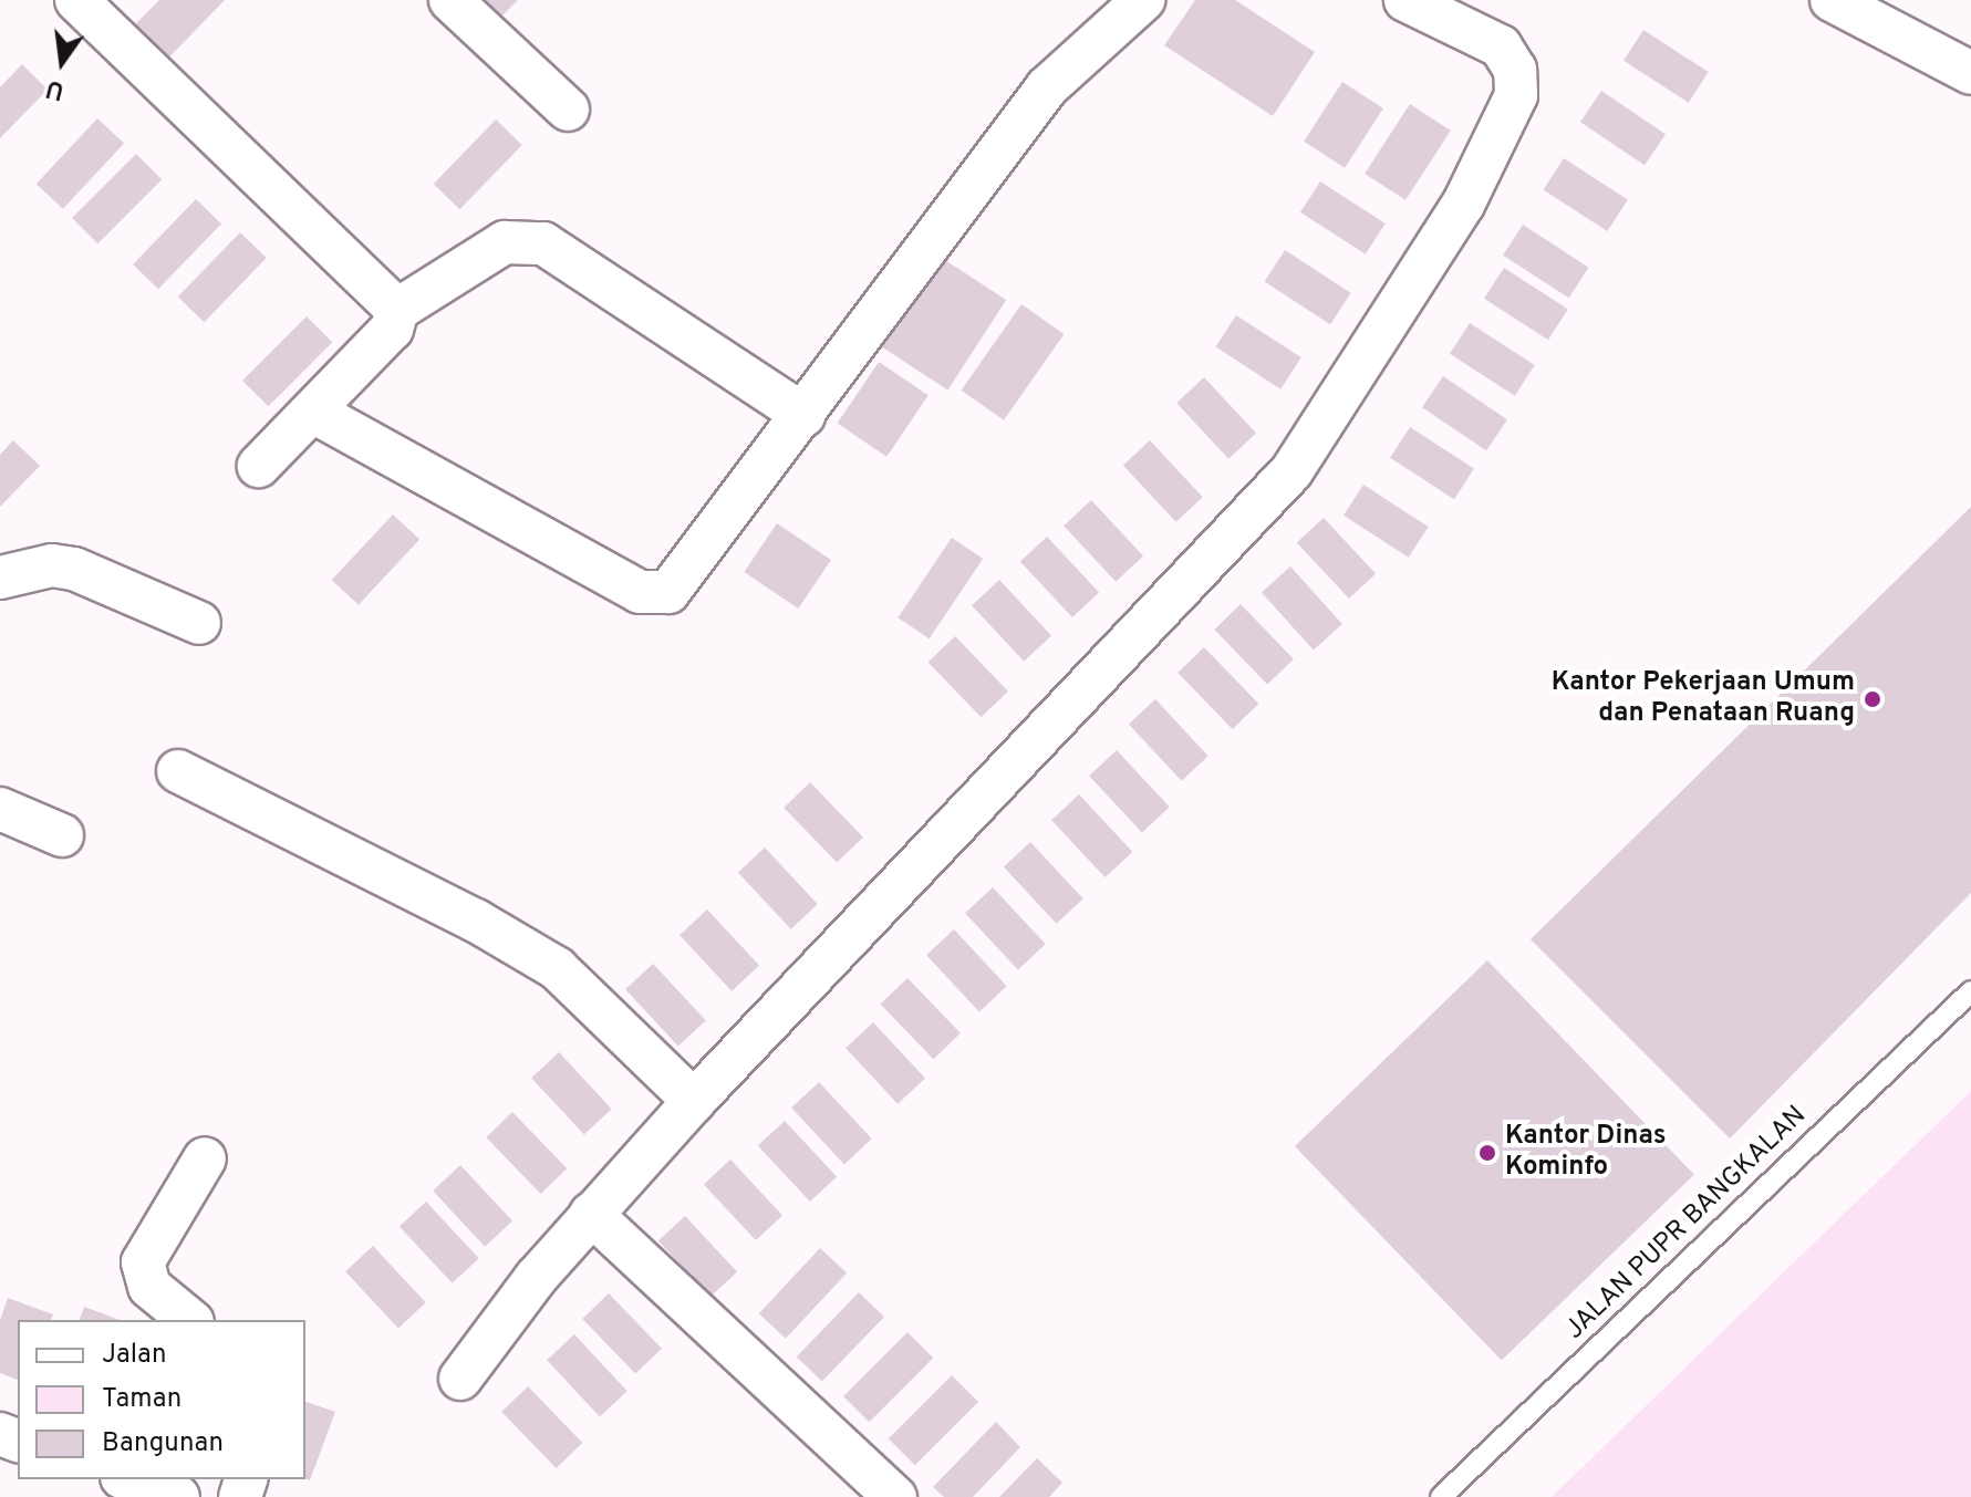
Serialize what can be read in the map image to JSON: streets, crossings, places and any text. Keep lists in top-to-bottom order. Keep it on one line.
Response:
{"streets":{"lane":["JALAN PUPR BANGKALAN"]},"places":["Kantor Pekerjaan Umum dan Penataan Ruang","Kantor Dinas Kominfo"],"legend":["Jalan","Taman","Bangunan"],"north":"bottom"}
